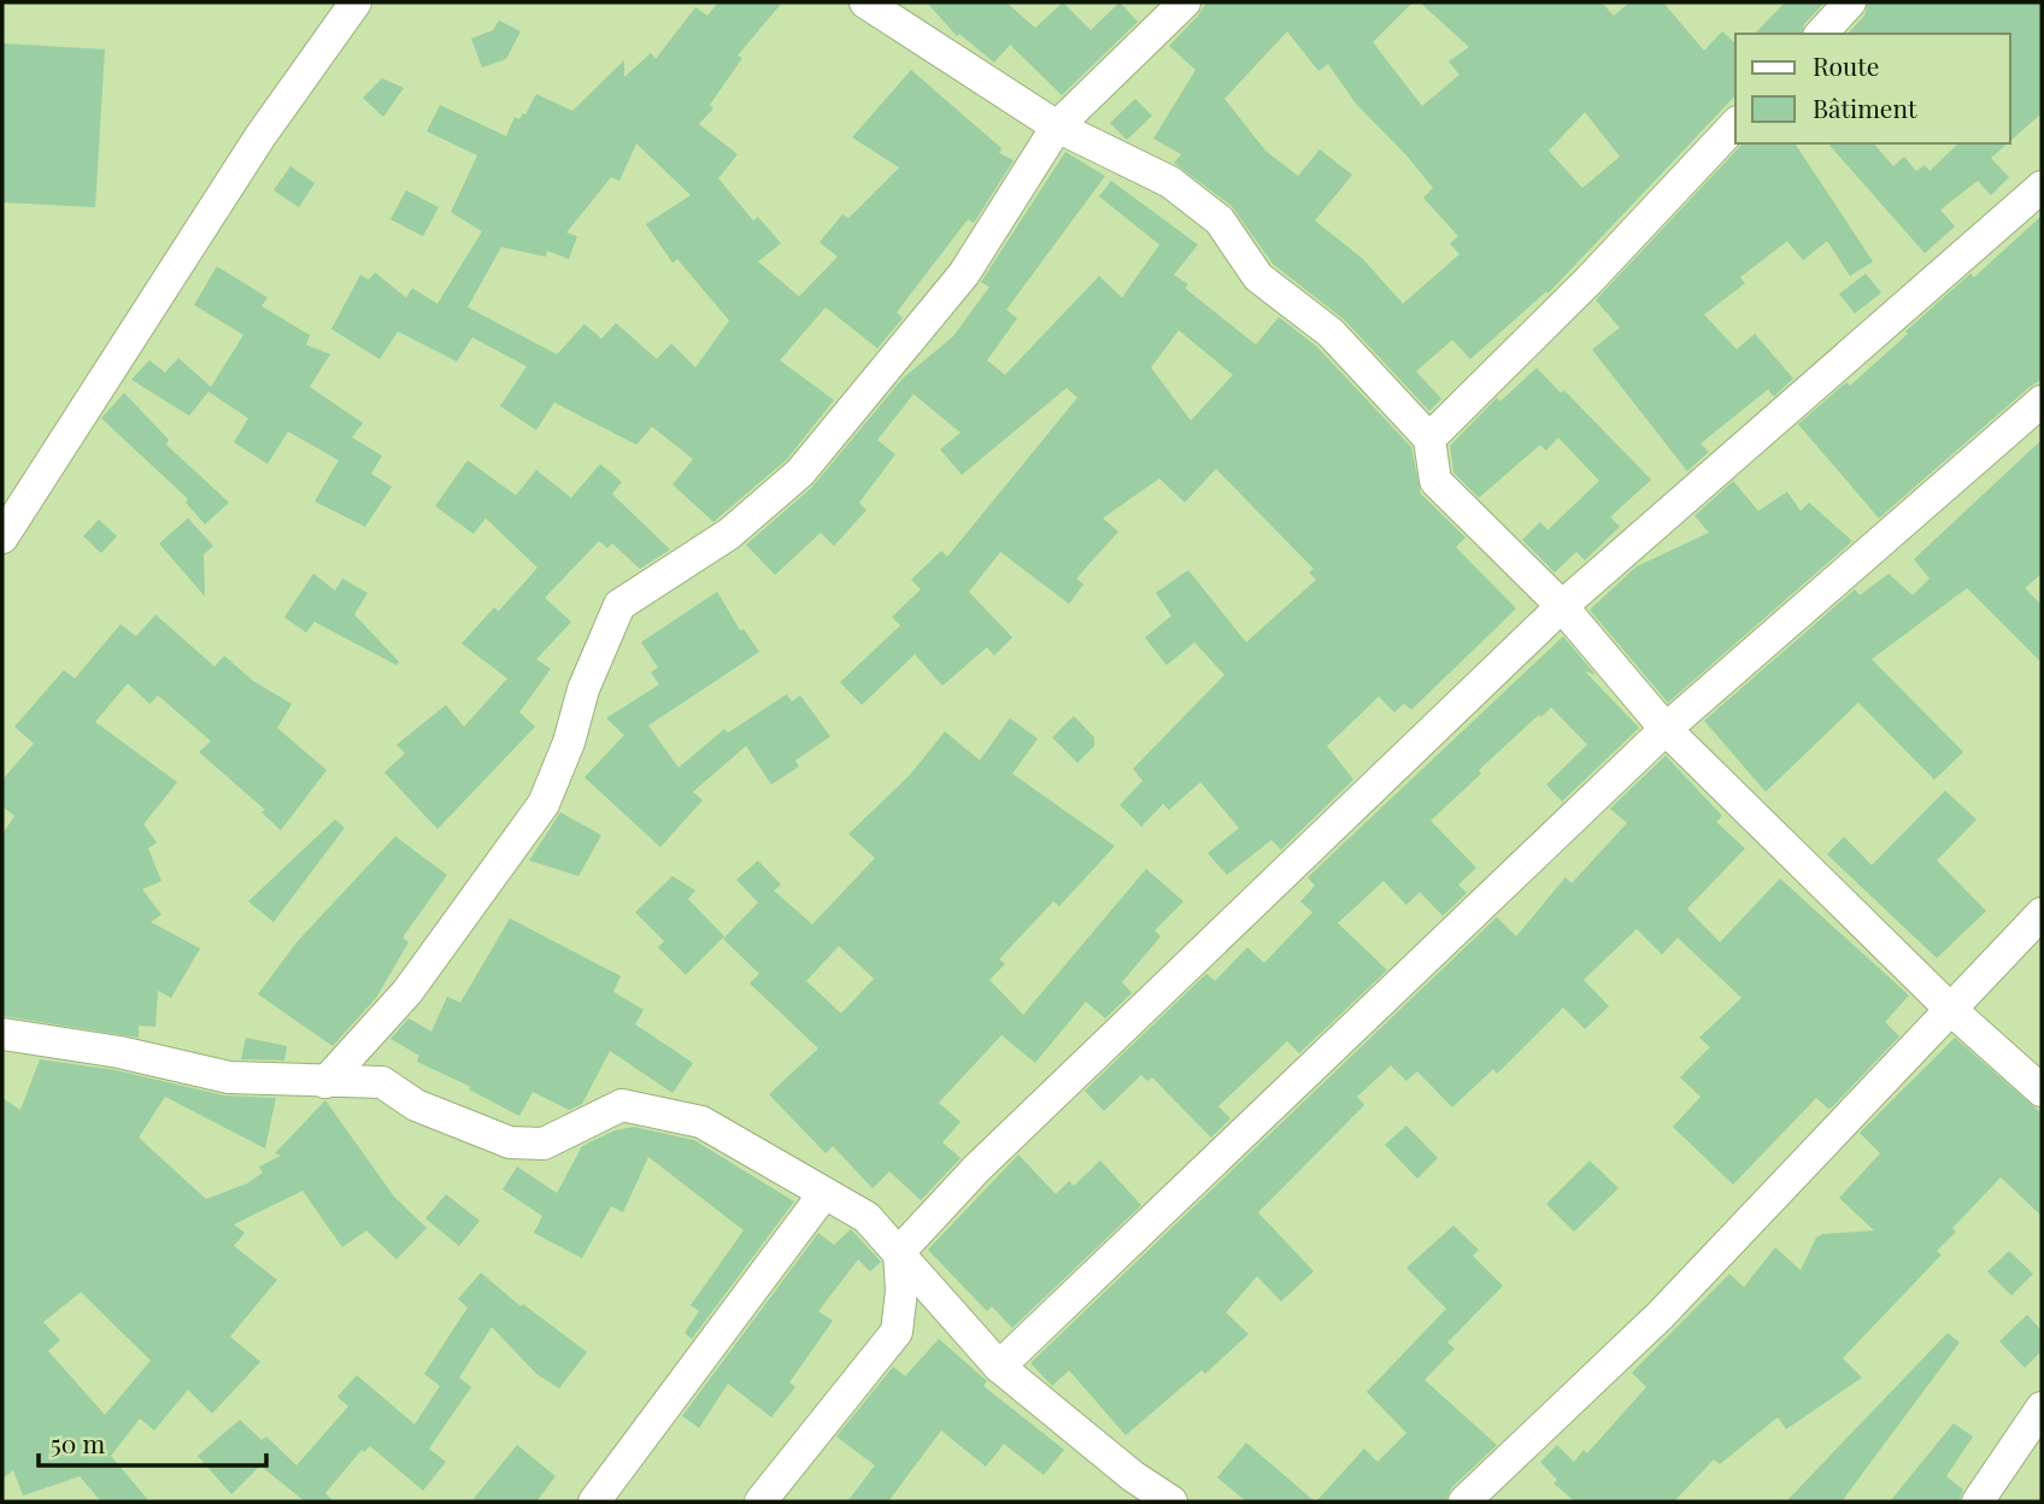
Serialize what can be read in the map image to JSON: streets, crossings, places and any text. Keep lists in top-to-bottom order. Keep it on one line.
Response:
{"legend":["Route","Bâtiment"],"scale_bar":"50 m"}
